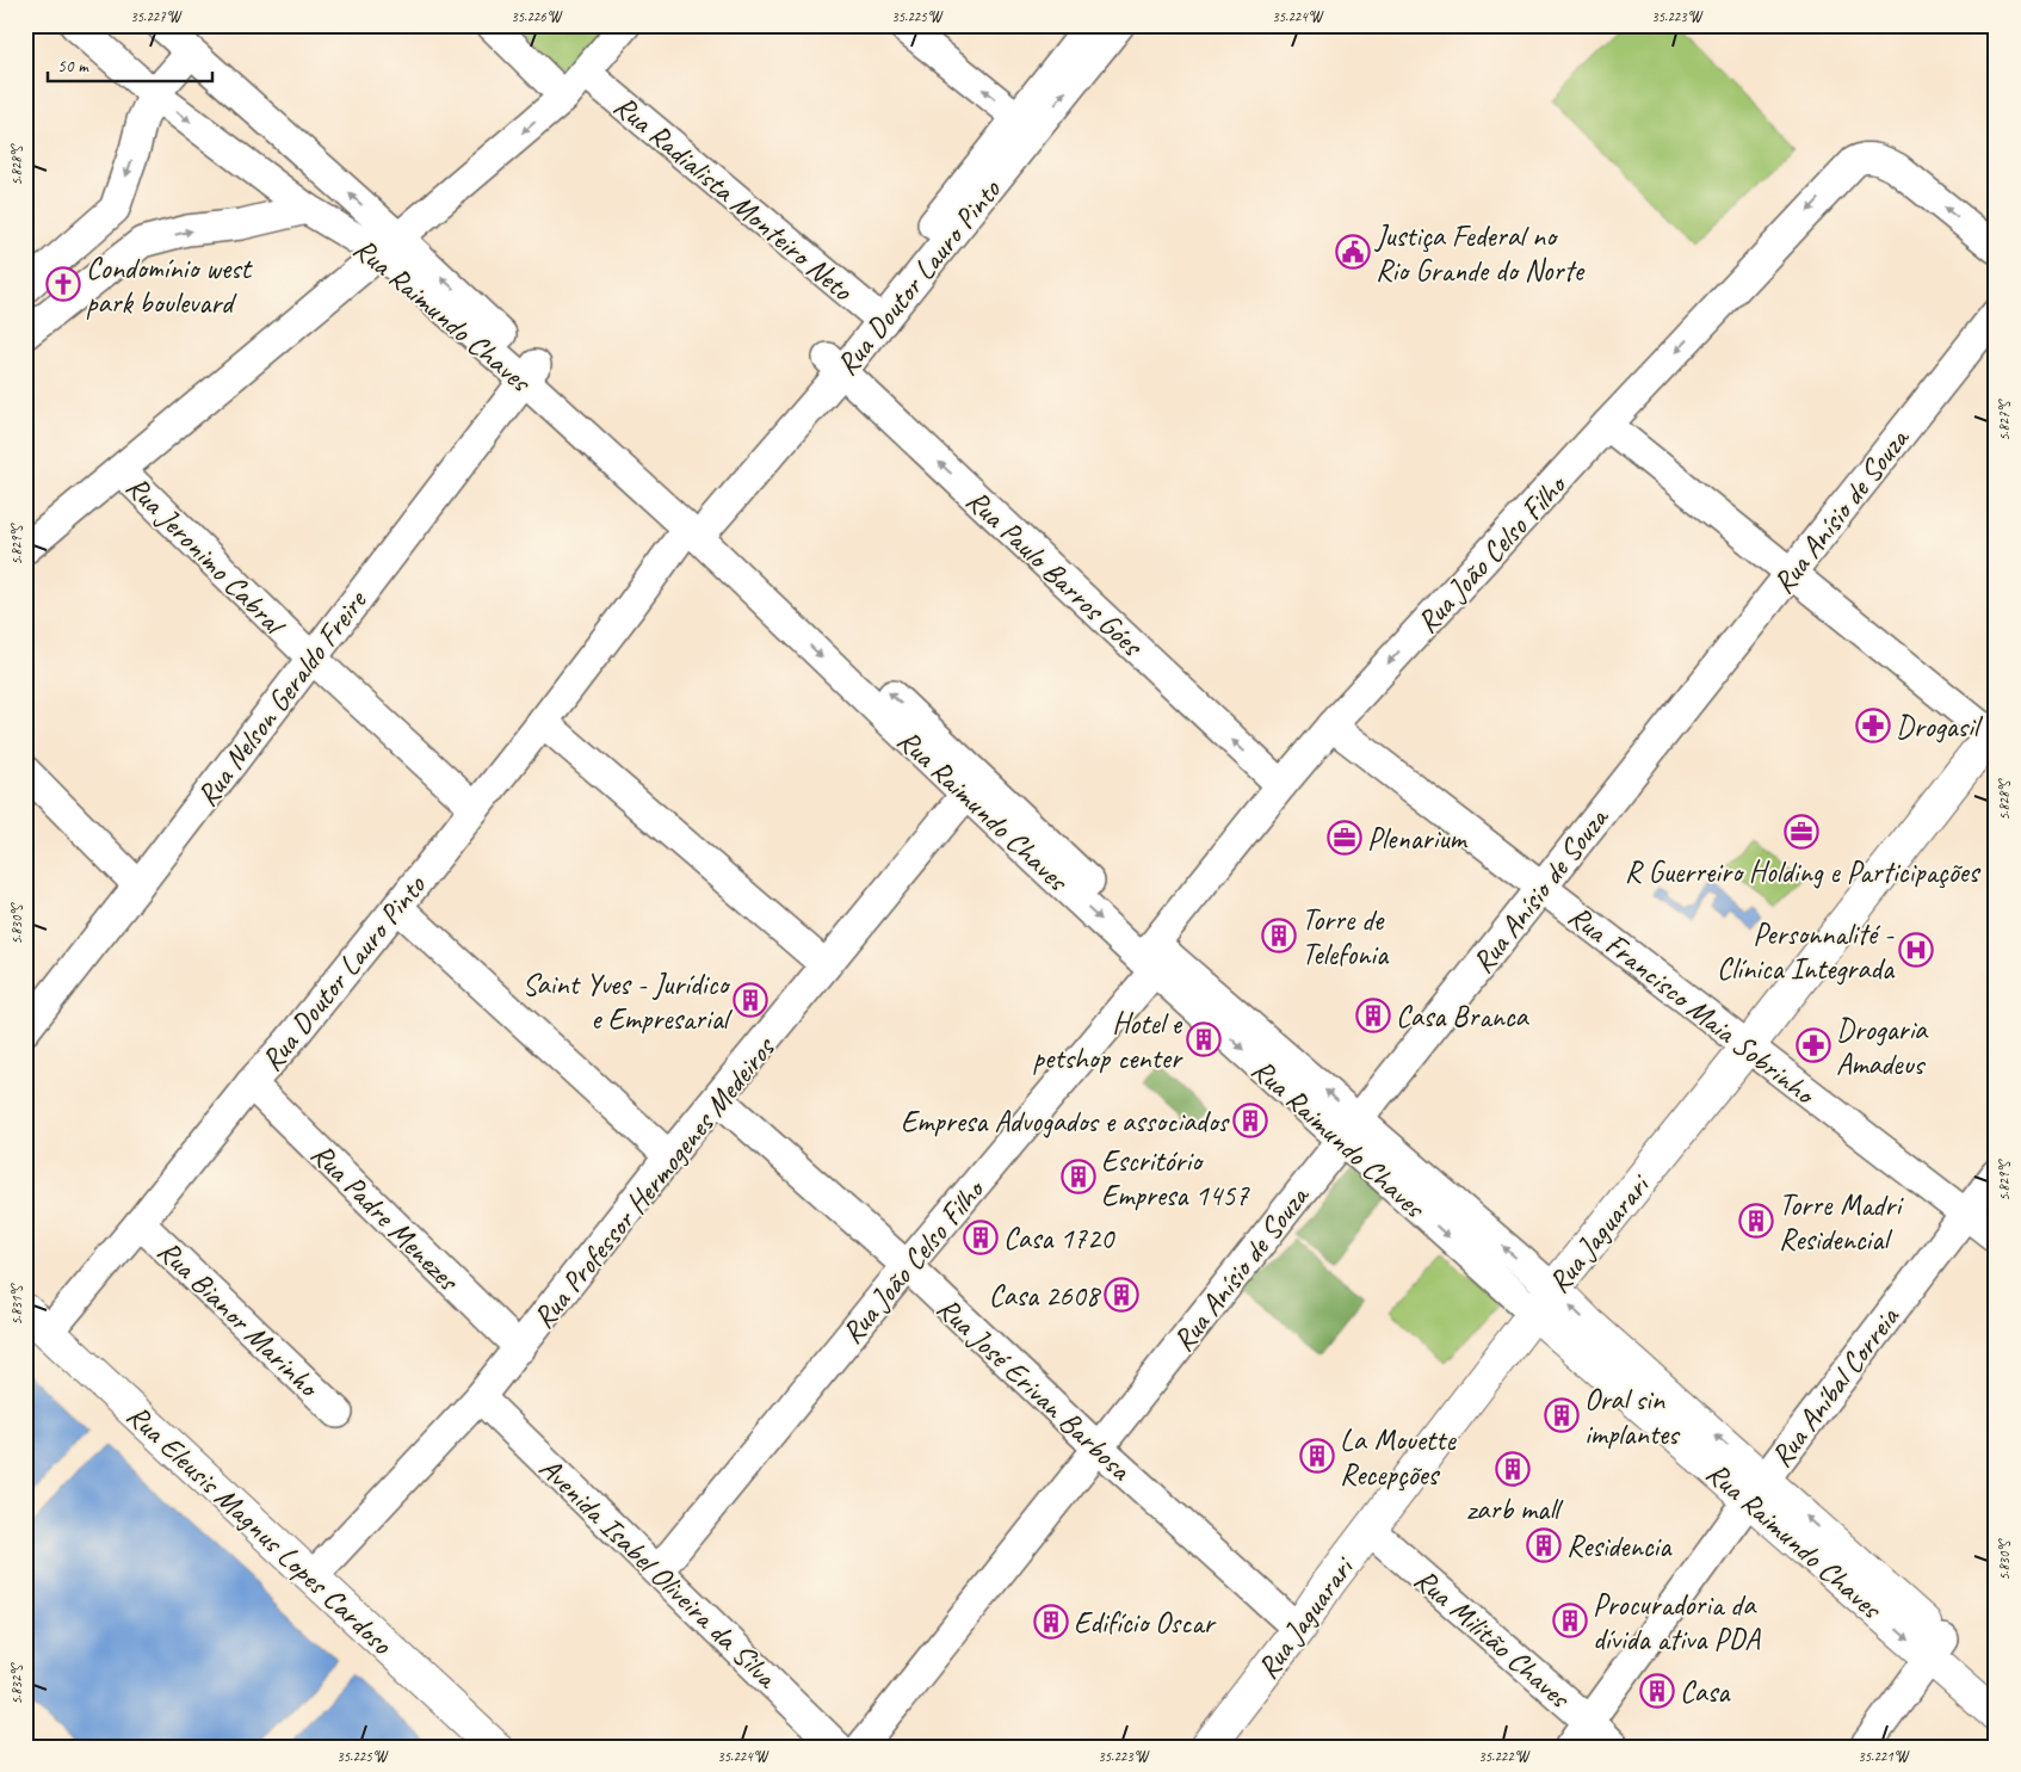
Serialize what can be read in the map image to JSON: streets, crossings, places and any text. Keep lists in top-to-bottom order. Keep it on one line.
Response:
{"streets":{"main road":["Rua Raimundo Chaves","Rua Jaguarari","Rua Eleusis Magnus Lopes Cardoso"],"street":["Rua Radialista Monteiro Neto","Rua Doutor Lauro Pinto","Rua Anísio de Souza","Rua Jeronimo Cabral","Rua João Celso Filho","Rua Paulo Barros Góes","Rua Nelson Geraldo Freire","Rua Francisco Maia Sobrinho","Rua Professor Hermogenes Medeiros","Rua Padre Menezes","Rua Bianor Marinho","Rua Aníbal Correia","Rua José Erivan Barbosa","Avenida Isabel Oliveira da Silva","Rua Militão Chaves"]},"crossings":[["Rua Radialista Monteiro Neto","Rua Doutor Lauro Pinto"],["Rua Doutor Lauro Pinto","Rua Raimundo Chaves"],["Rua Doutor Lauro Pinto","Rua Jeronimo Cabral"],["Rua Doutor Lauro Pinto","Rua Paulo Barros Góes"],["Rua Doutor Lauro Pinto","Rua Padre Menezes"],["Rua Doutor Lauro Pinto","Rua Bianor Marinho"],["Rua Doutor Lauro Pinto","Rua Eleusis Magnus Lopes Cardoso"],["Rua Raimundo Chaves","Rua Anísio de Souza"],["Rua Raimundo Chaves","Rua João Celso Filho"],["Rua Raimundo Chaves","Rua Nelson Geraldo Freire"],["Rua Raimundo Chaves","Rua Professor Hermogenes Medeiros"],["Rua Raimundo Chaves","Rua Jaguarari"],["Rua Raimundo Chaves","Rua Aníbal Correia"],["Rua Anísio de Souza","Rua Francisco Maia Sobrinho"],["Rua Anísio de Souza","Rua José Erivan Barbosa"],["Rua Jeronimo Cabral","Rua Nelson Geraldo Freire"],["Rua João Celso Filho","Rua Paulo Barros Góes"],["Rua João Celso Filho","Rua Francisco Maia Sobrinho"],["Rua João Celso Filho","Rua José Erivan Barbosa"],["Rua João Celso Filho","Avenida Isabel Oliveira da Silva"],["Rua Francisco Maia Sobrinho","Rua Jaguarari"],["Rua Francisco Maia Sobrinho","Rua Aníbal Correia"],["Rua Professor Hermogenes Medeiros","Rua Padre Menezes"],["Rua Professor Hermogenes Medeiros","Rua José Erivan Barbosa"],["Rua Professor Hermogenes Medeiros","Rua Eleusis Magnus Lopes Cardoso"],["Rua Professor Hermogenes Medeiros","Avenida Isabel Oliveira da Silva"],["Rua Jaguarari","Rua José Erivan Barbosa"],["Rua Jaguarari","Rua Militão Chaves"],["Rua Aníbal Correia","Rua Militão Chaves"]],"one_way":["Rua João Celso Filho","Rua Paulo Barros Góes"],"places":{"public building":["Justiça Federal no Rio Grande do Norte"],"church":["Condomínio west park boulevard"],"pharmacy":["Drogasil","Drogaria Amadeus"],"office":["R Guerreiro Holding e Participações","Plenarium"],"building":["Torre de Telefonia","Saint Yves - Jurídico e Empresarial","Casa Branca","Hotel e petshop center","Empresa Advogados e associados","Escritório Empresa 1457","Torre Madri Residencial","Casa 1720","Casa 2608","Oral sin implantes","La Mouette Recepções","zarb mall","Residencia","Procuradoria da dívida ativa PDA","Edifício Oscar","Casa"],"hospital":["Personnalité - Clínica Integrada"]},"scale_bar":"50 m","coordinates":["35.227°W","35.226°W","35.225°W","35.224°W","35.223°W","5.828°S","5.827°S","5.829°S","5.830°S","5.831°S","5.832°S","35.222°W","35.221°W"]}
